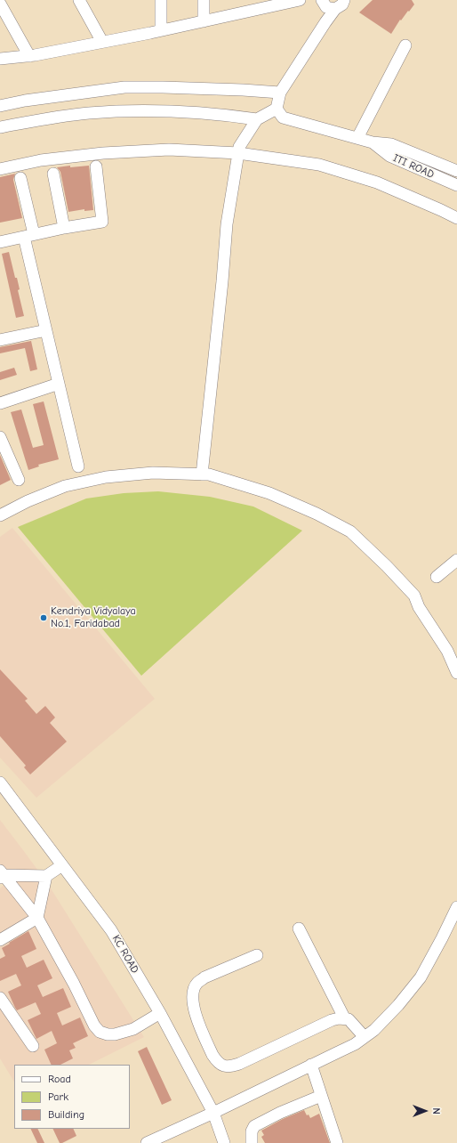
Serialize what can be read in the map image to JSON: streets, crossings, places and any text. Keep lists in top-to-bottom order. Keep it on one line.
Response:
{"streets":{"street":["ITI ROAD","KC ROAD"]},"places":["Kendriya Vidyalaya No.1, Faridabad"],"legend":["Road","Park","Building"],"north":"right"}
